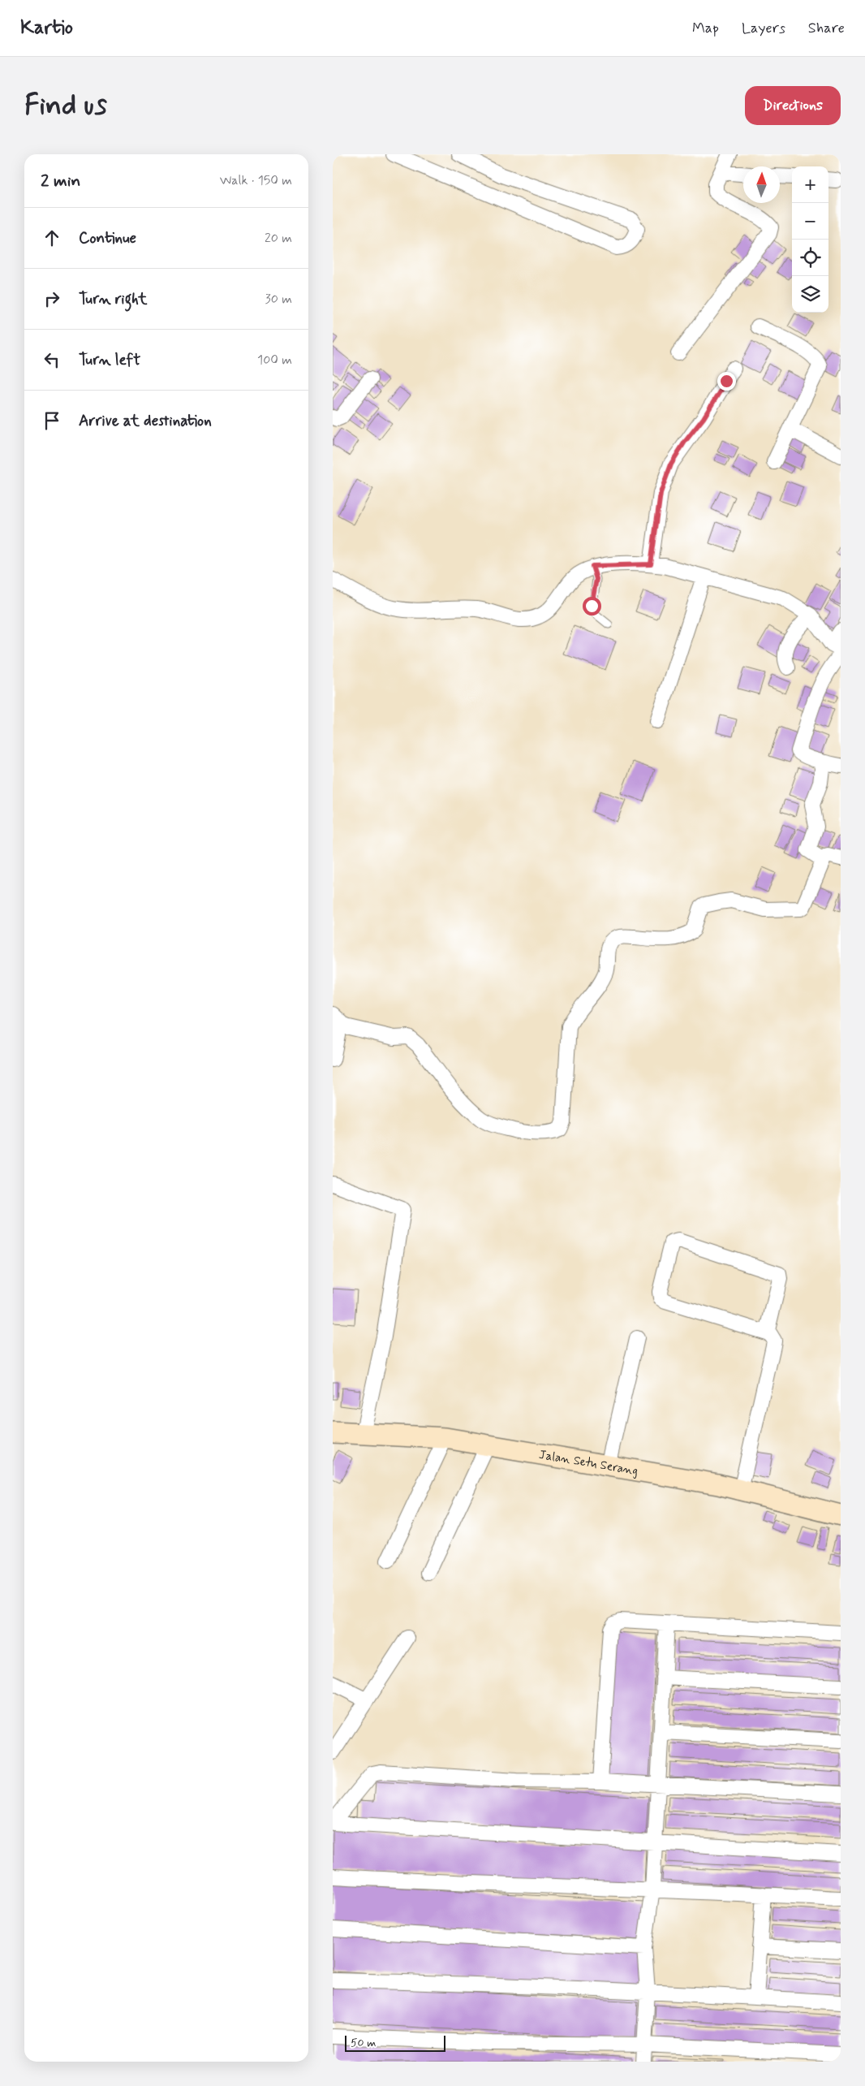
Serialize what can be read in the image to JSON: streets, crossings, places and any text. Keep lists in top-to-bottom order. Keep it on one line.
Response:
{"streets":{"street":["Jalan Setu Serang"]},"scale_bar":"50 m","north":"top","page":{"header":"Kartio","nav":["Map","Layers","Share"],"buttons":"Directions","title":"Find us","heading":["2 min","Walk · 150 m"],"map_buttons":["+","−"],"list":[["Continue","20 m"],["Turn right","30 m"],["Turn left","100 m"],"Arrive at destination"],"scale":"50 m"}}
